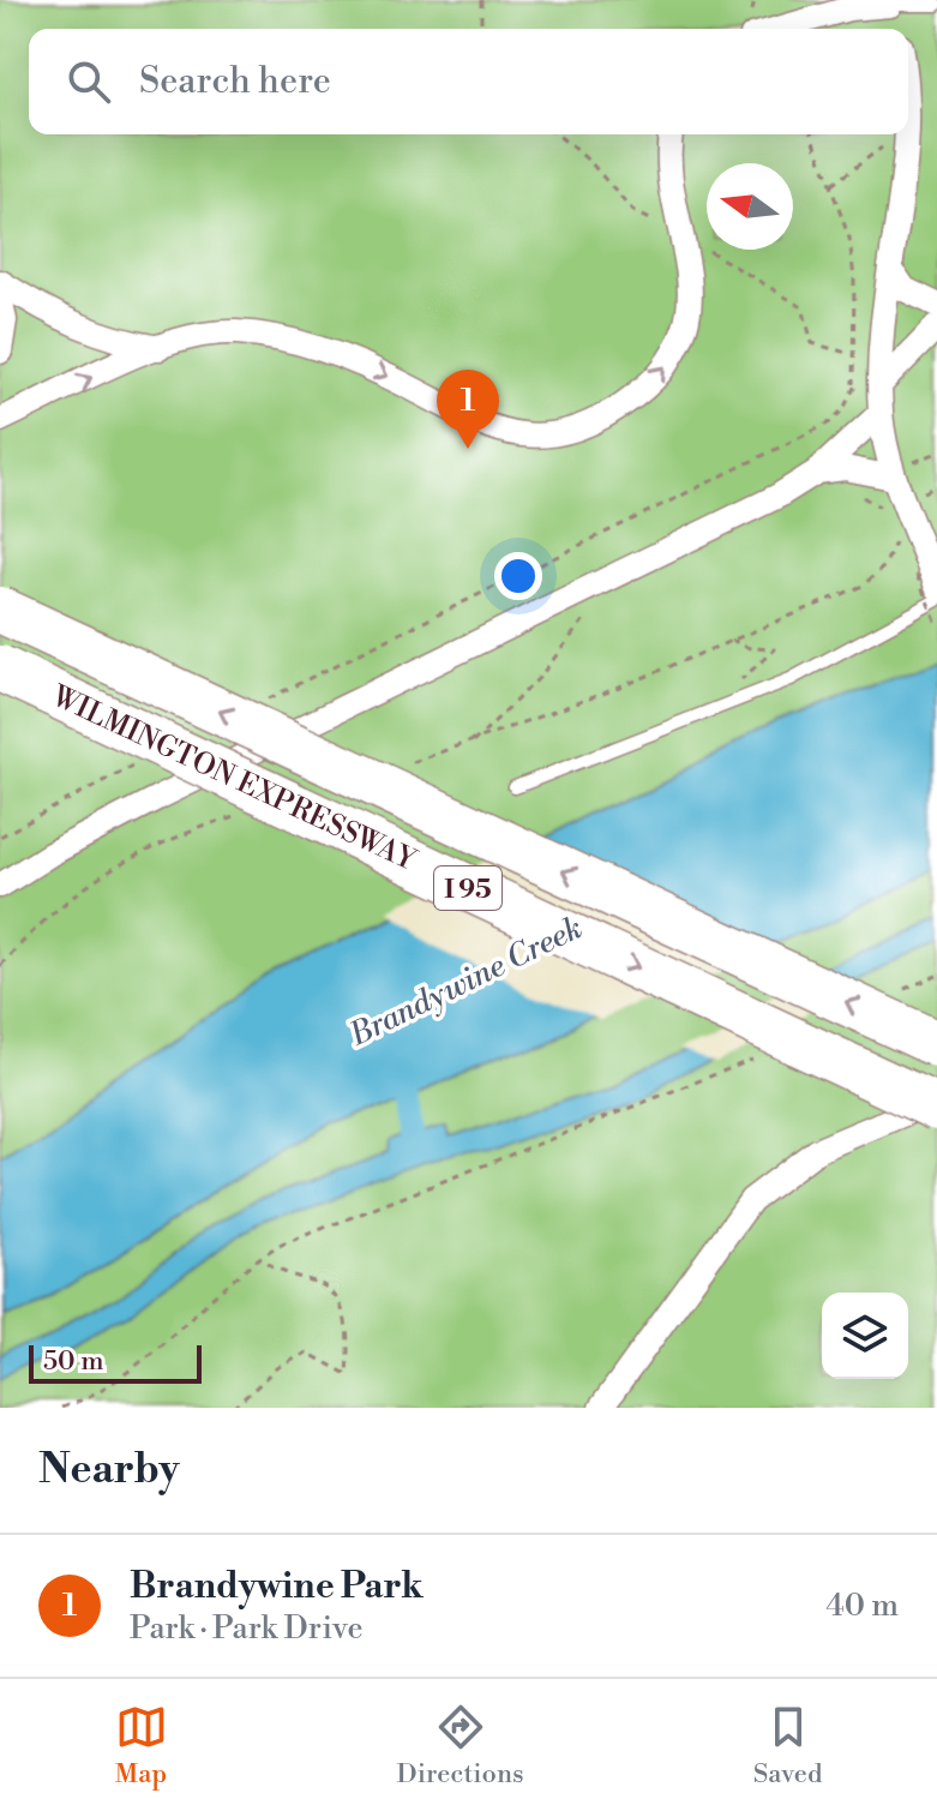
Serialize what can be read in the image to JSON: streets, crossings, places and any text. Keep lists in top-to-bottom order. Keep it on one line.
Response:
{"streets":{"highway":["WILMINGTON EXPRESSWAY","I 95"]},"water":["Brandywine Creek"],"scale_bar":"50 m","north":"left","page":{"search":"Search here","pins":"1","scale":"50 m","heading":"Nearby","list":[{"mark":"1","name":"Brandywine Park","note":"Park · Park Drive","value":"40 m"}],"nav":["Map","Directions","Saved"]}}
